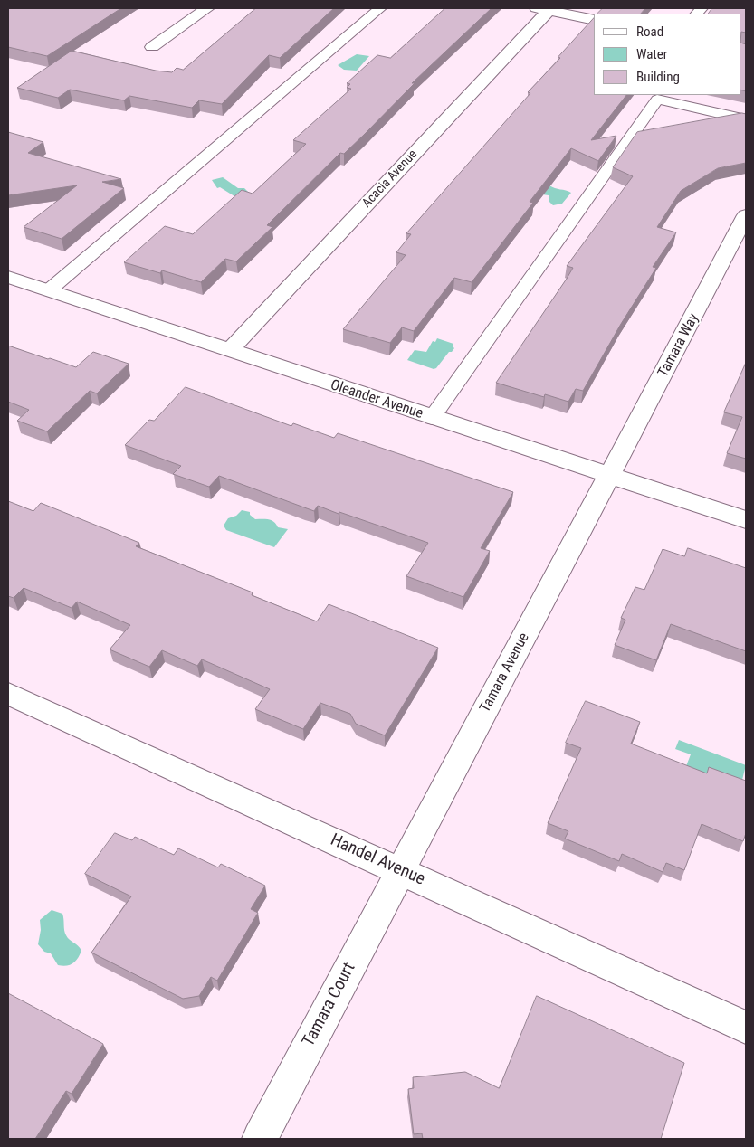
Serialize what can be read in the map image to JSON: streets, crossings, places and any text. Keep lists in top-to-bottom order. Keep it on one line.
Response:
{"streets":{"street":["Acacia Avenue","Tamara Way","Oleander Avenue","Tamara Avenue","Handel Avenue","Tamara Court"]},"crossings":[["Acacia Avenue","Oleander Avenue"],["Tamara Way","Oleander Avenue"],["Tamara Way","Tamara Avenue"],["Oleander Avenue","Tamara Avenue"],["Tamara Avenue","Handel Avenue"],["Tamara Avenue","Tamara Court"],["Handel Avenue","Tamara Court"]],"legend":["Road","Water","Building"]}
